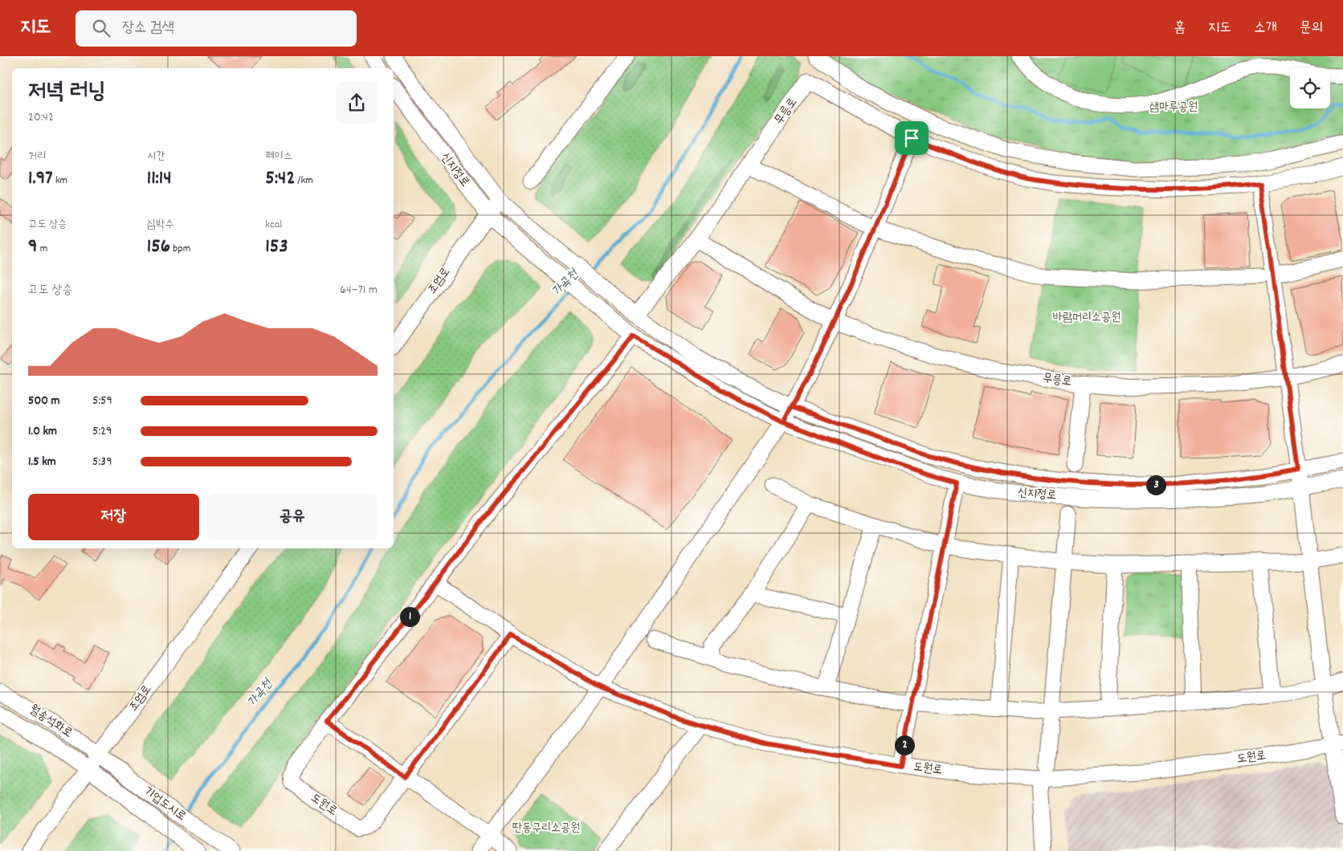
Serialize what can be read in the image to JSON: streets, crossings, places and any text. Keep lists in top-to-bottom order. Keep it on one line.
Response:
{"streets":{"street":["무릉로","신지정로","조엄로","월송석화로","도원로","기업도시로"]},"crossings":[["무릉로","신지정로"],["신지정로","조엄로"],["신지정로","도원로"],["조엄로","월송석화로"],["조엄로","기업도시로"],["월송석화로","기업도시로"]],"water":["가곡천"],"parks":["샘마루공원","바람머리소공원","딴동구리소공원"],"page":{"header":"지도","search":"장소 검색","nav":["홈","지도","소개","문의"],"heading":["저녁 러닝","20:42"],"stats":[["거리","1.97 km"],["시간","11:14"],["페이스","5:42 /km"],["고도 상승","9 m"],["심박수","156 bpm"],["kcal","153"]],"chart":["고도 상승","64–71 m"],"list":[{"name":"500 m","note":"5:59"},{"name":"1.0 km","note":"5:29"},{"name":"1.5 km","note":"5:39"}],"pins":["3","1","2"],"buttons":["저장","공유"]}}
